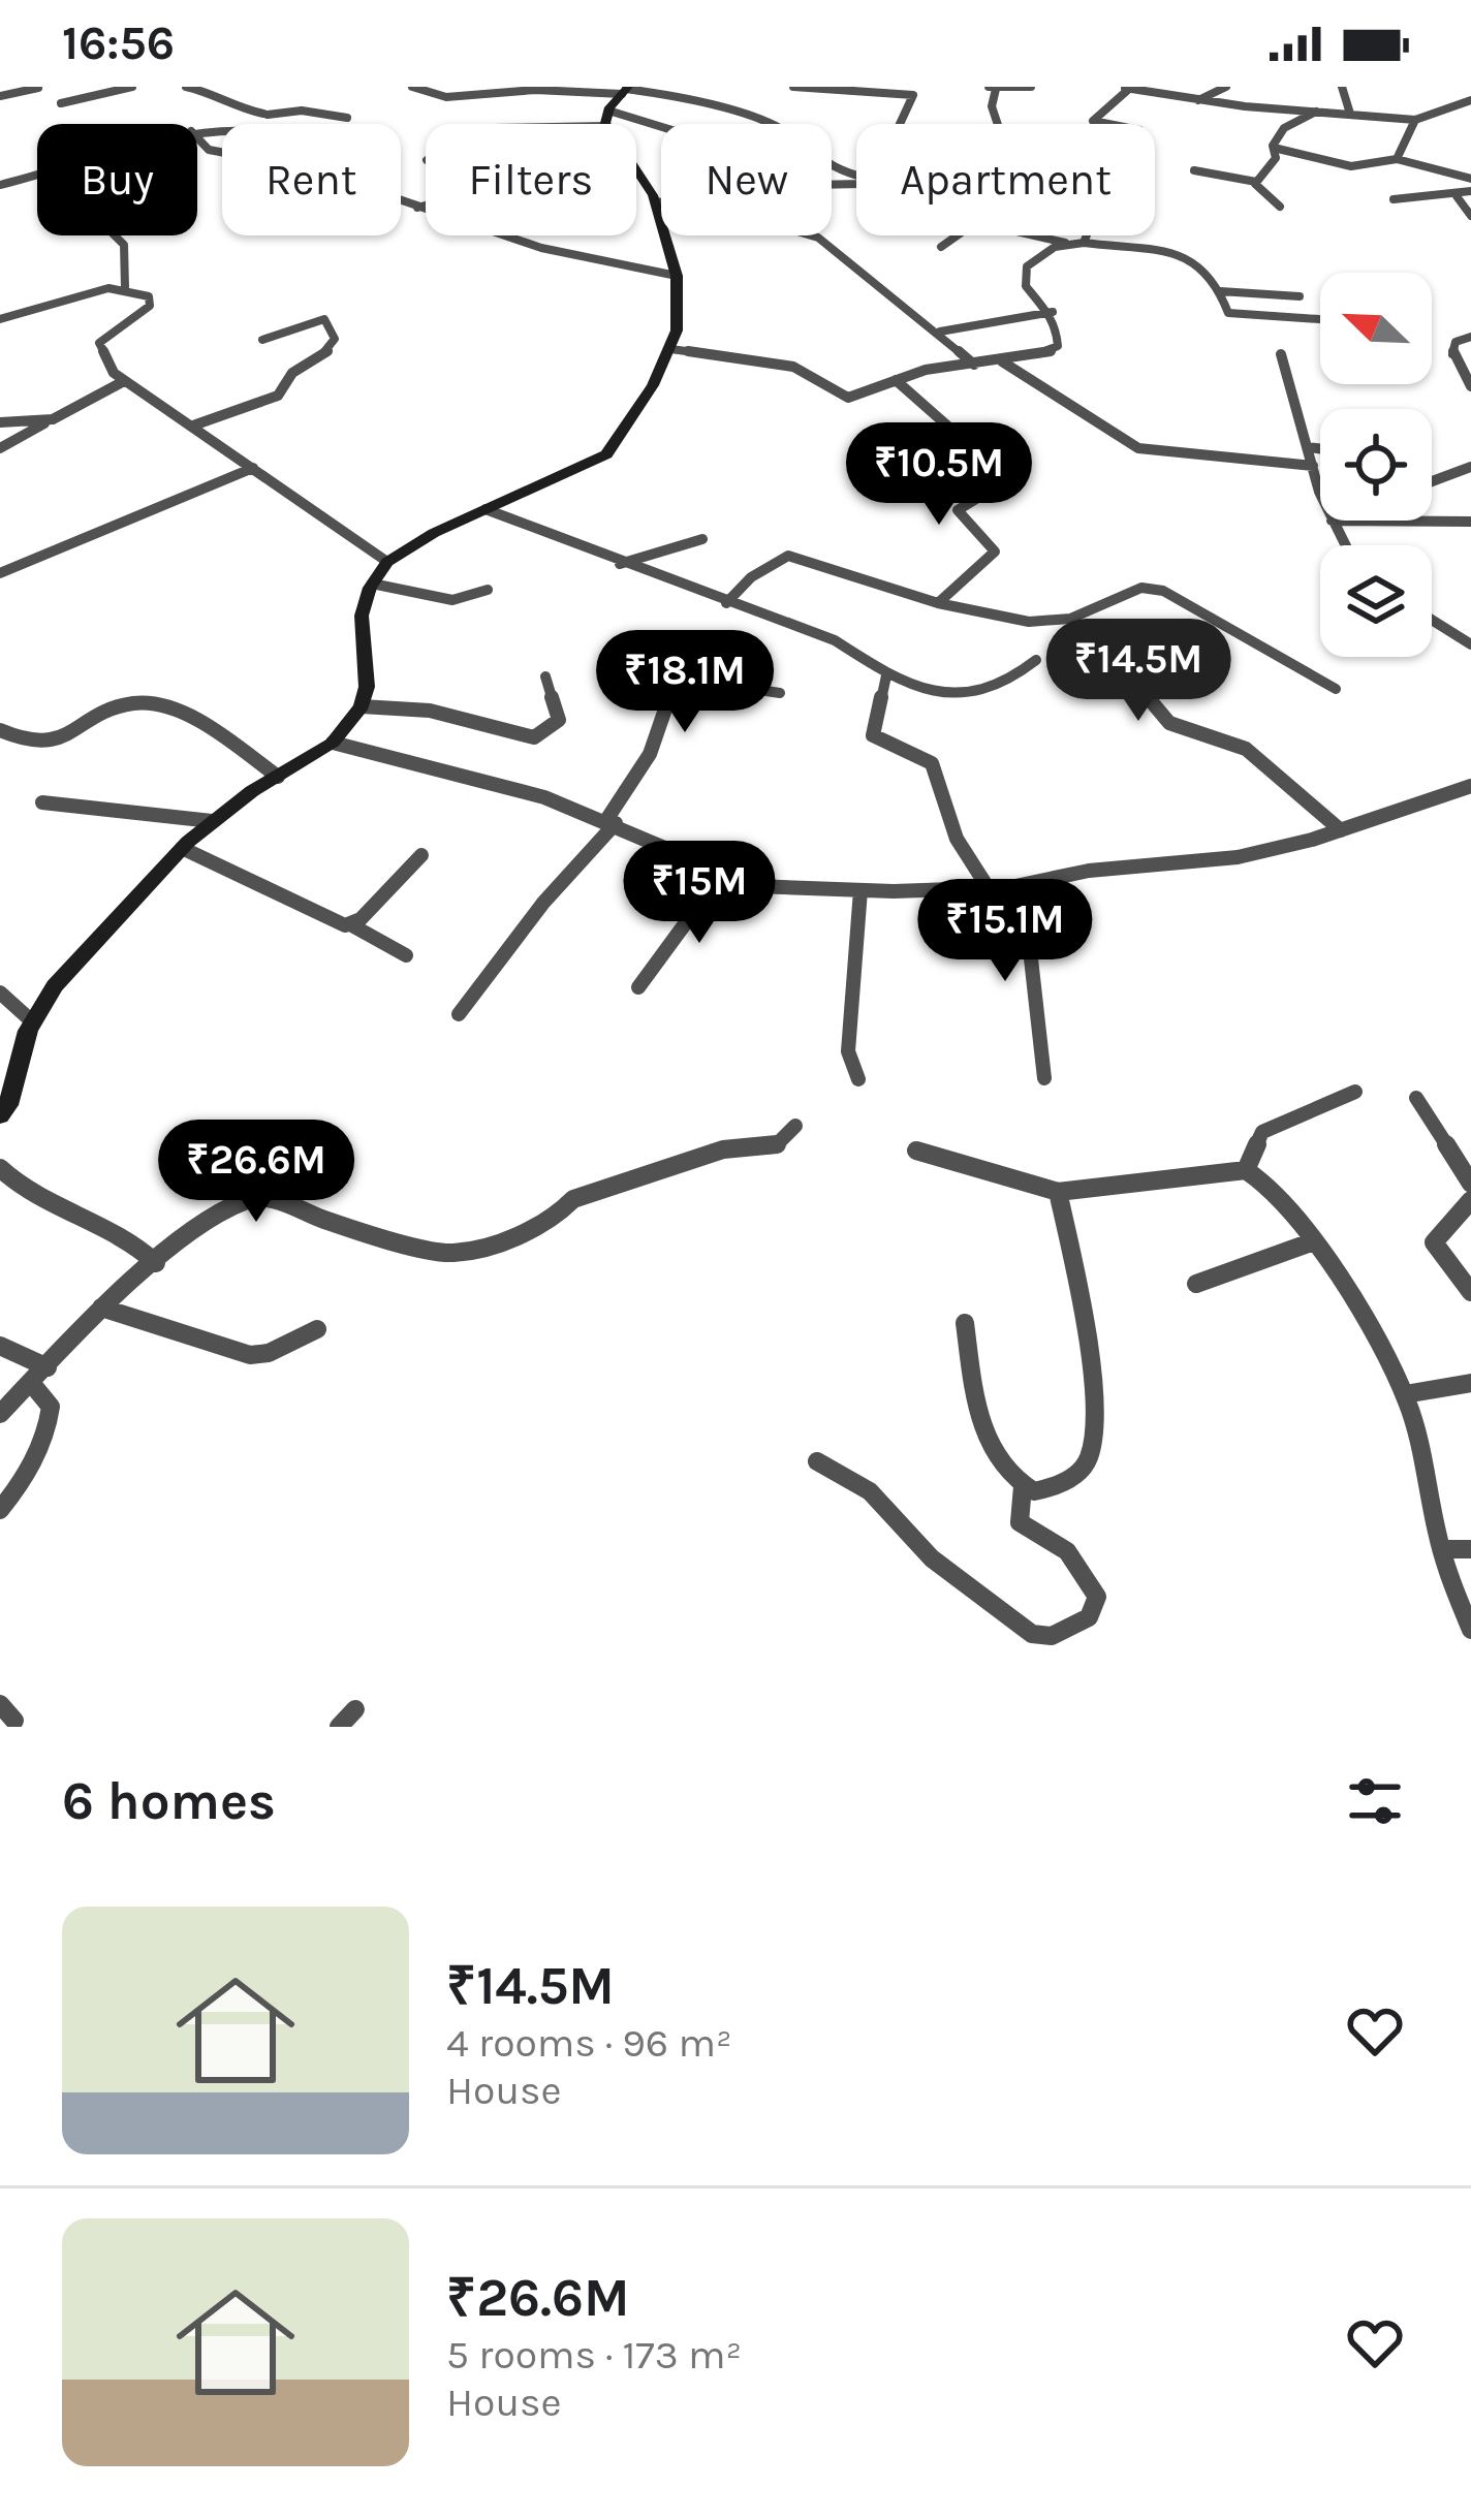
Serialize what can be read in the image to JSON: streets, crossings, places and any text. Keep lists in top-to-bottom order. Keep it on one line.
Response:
{"north":"top left","page":{"status":"16:56","chip":["Buy","Rent","Filters","New","Apartment"],"price":["₹10.5M","₹14.5M","₹18.1M","₹15M","₹15.1M","₹26.6M"],"heading":"6 homes","list":[{"name":"₹14.5M","note":"4 rooms · 96 m² · House"},{"name":"₹26.6M","note":"5 rooms · 173 m² · House"}]}}
